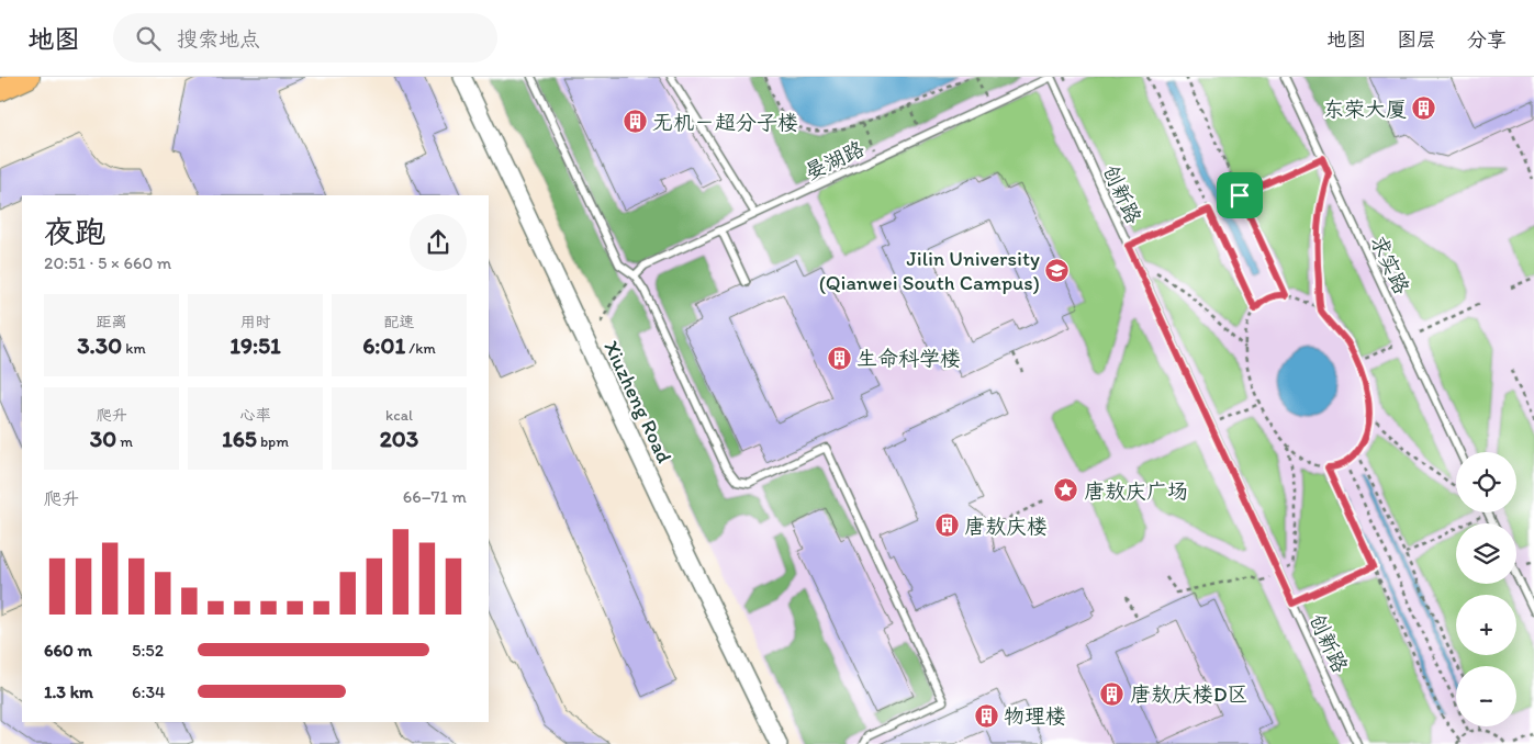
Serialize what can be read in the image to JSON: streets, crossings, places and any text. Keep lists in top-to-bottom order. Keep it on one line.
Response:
{"streets":{"street":["Xiuzheng Road"],"lane":["晏湖路","创新路","求实路"]},"crossings":[["晏湖路","创新路"]],"places":{"building":["东荣大厦","无机－超分子楼","生命科学楼","唐敖庆楼","唐敖庆楼D区","物理楼"],"school or university":["Jilin University (Qianwei South Campus)"],"place":["唐敖庆广场"]},"page":{"header":"地图","search":"搜索地点","nav":["地图","图层","分享"],"heading":["夜跑","20:51 · 5 × 660 m"],"stats":[["距离","3.30 km"],["用时","19:51"],["配速","6:01 /km"],["爬升","30 m"],["心率","165 bpm"],["kcal","203"]],"map_buttons":["+","−"],"chart":["爬升","66–71 m"],"list":[{"name":"660 m","note":"5:52"},{"name":"1.3 km","note":"6:34"}]}}
